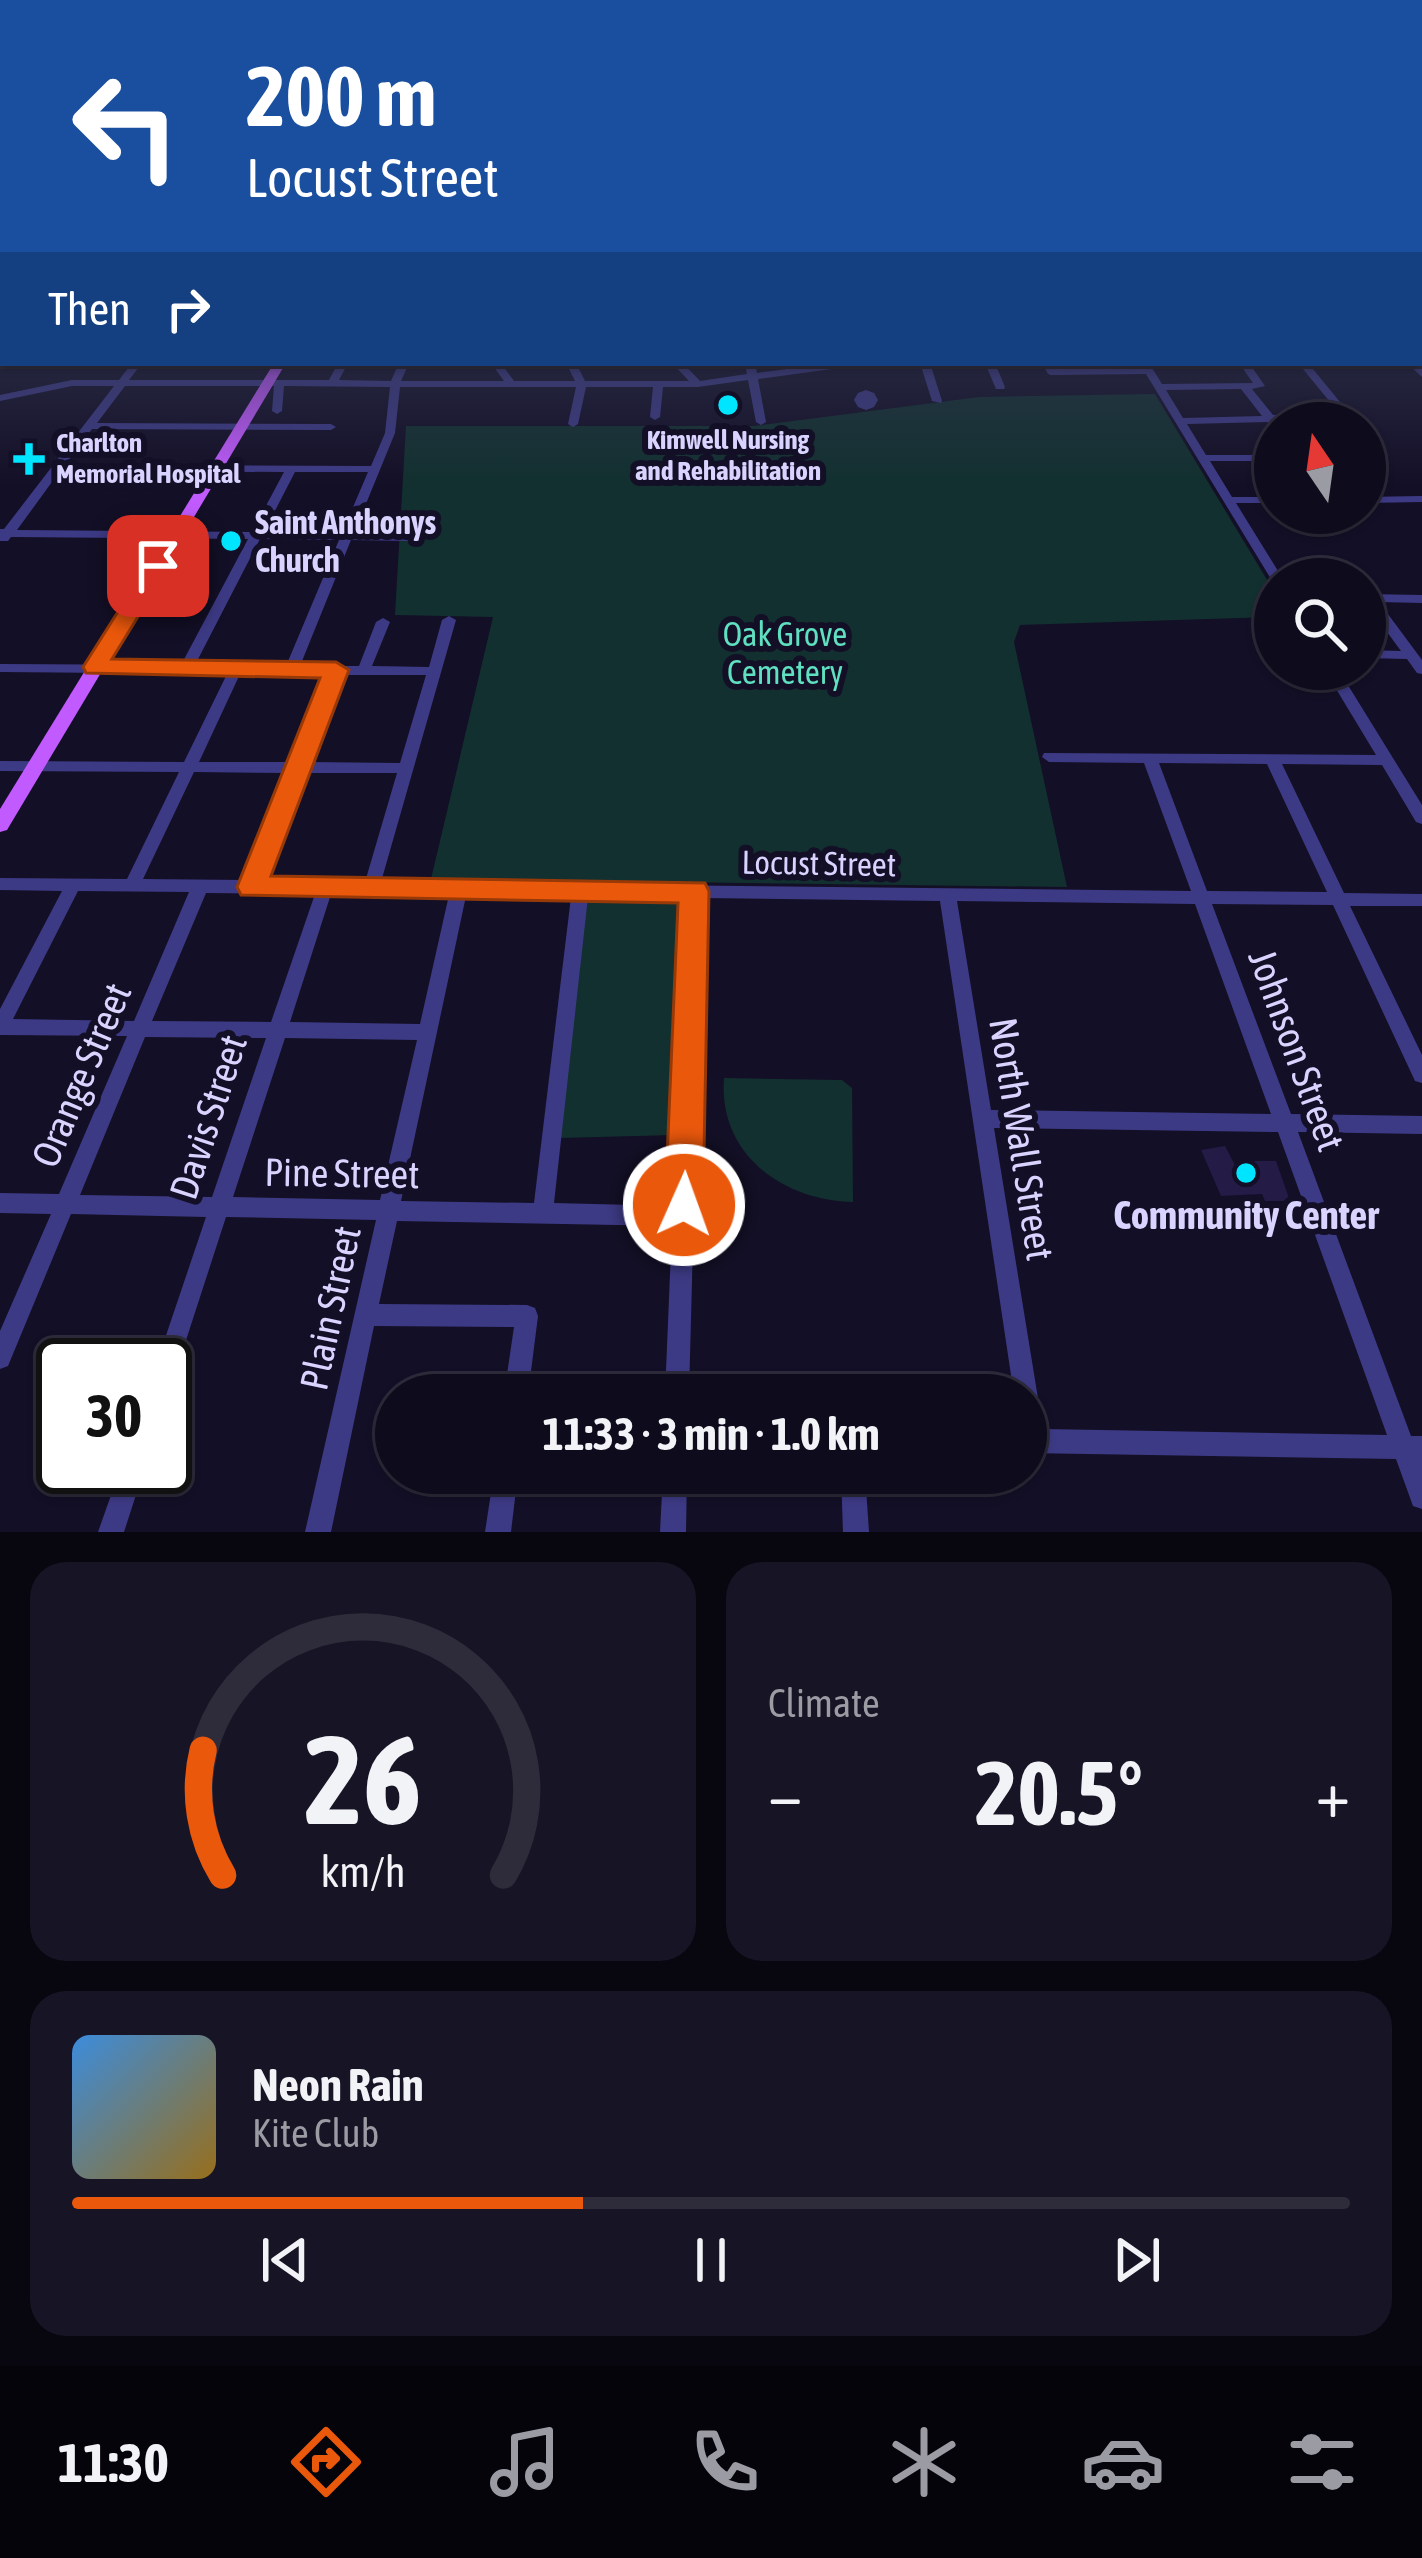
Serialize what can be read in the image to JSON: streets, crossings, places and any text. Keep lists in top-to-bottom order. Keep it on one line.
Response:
{"streets":{"street":["Locust Street","Johnson Street","Orange Street","Davis Street","North Wall Street","Pine Street","Plain Street"]},"crossings":[["Locust Street","Johnson Street"],["Locust Street","Orange Street"],["Locust Street","Davis Street"],["Locust Street","North Wall Street"],["Locust Street","Plain Street"],["Orange Street","Pine Street"],["Davis Street","Pine Street"],["Pine Street","Plain Street"]],"parks":["Oak Grove Cemetery"],"places":{"other":["Kimwell Nursing and Rehabilitation","Saint Anthonys Church","Community Center"],"health":["Charlton Memorial Hospital"]},"north":"top","page":{"turn":["200 m","Locust Street"],"then":"Then","limit":"30","trip":"11:33 · 3 min · 1.0 km","tile":"Climate","heat":["−","20.5°","+"],"song":["Neon Rain","Kite Club"],"tabs":"11:30","gauge":["26","km/h"]}}
